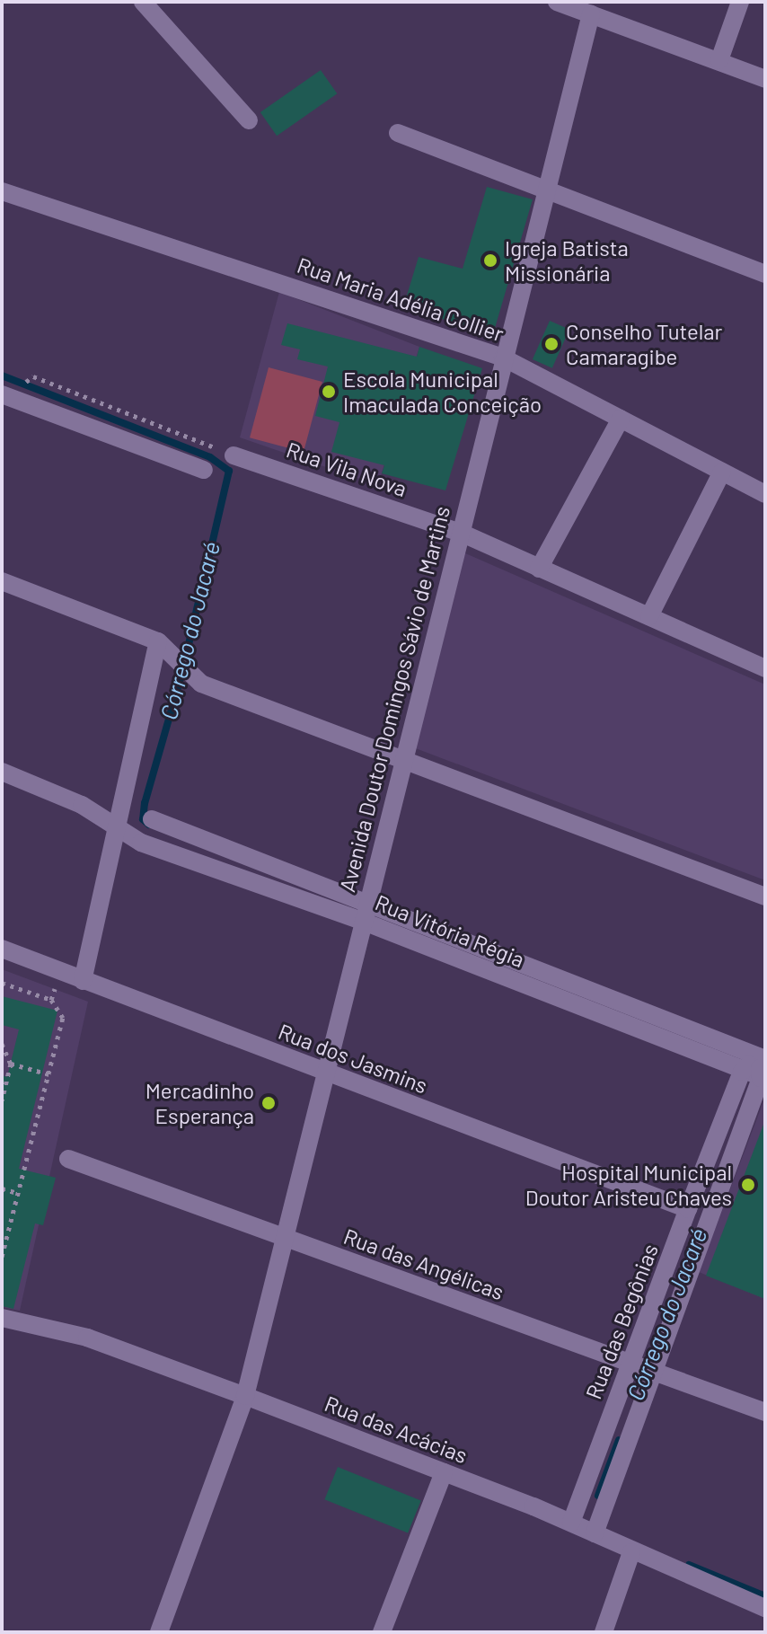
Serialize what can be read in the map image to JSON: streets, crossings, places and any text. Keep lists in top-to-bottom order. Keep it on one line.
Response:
{"streets":{"street":["Rua Maria Adélia Collier","Rua Vila Nova","Avenida Doutor Domingos Sávio de Martins","Rua Vitória Régia","Rua dos Jasmins","Rua das Angélicas","Rua das Begônias","Rua das Acácias"]},"crossings":[["Rua Maria Adélia Collier","Avenida Doutor Domingos Sávio de Martins"],["Rua Vila Nova","Avenida Doutor Domingos Sávio de Martins"],["Avenida Doutor Domingos Sávio de Martins","Rua Vitória Régia"],["Avenida Doutor Domingos Sávio de Martins","Rua dos Jasmins"],["Avenida Doutor Domingos Sávio de Martins","Rua das Angélicas"],["Avenida Doutor Domingos Sávio de Martins","Rua das Acácias"],["Rua Vitória Régia","Rua das Begônias"],["Rua dos Jasmins","Rua das Begônias"],["Rua das Angélicas","Rua das Begônias"],["Rua das Begônias","Rua das Acácias"]],"water":["Córrego do Jacaré"],"places":["Igreja Batista Missionária","Conselho Tutelar Camaragibe","Escola Municipal Imaculada Conceição","Mercadinho Esperança","Hospital Municipal Doutor Aristeu Chaves"]}
